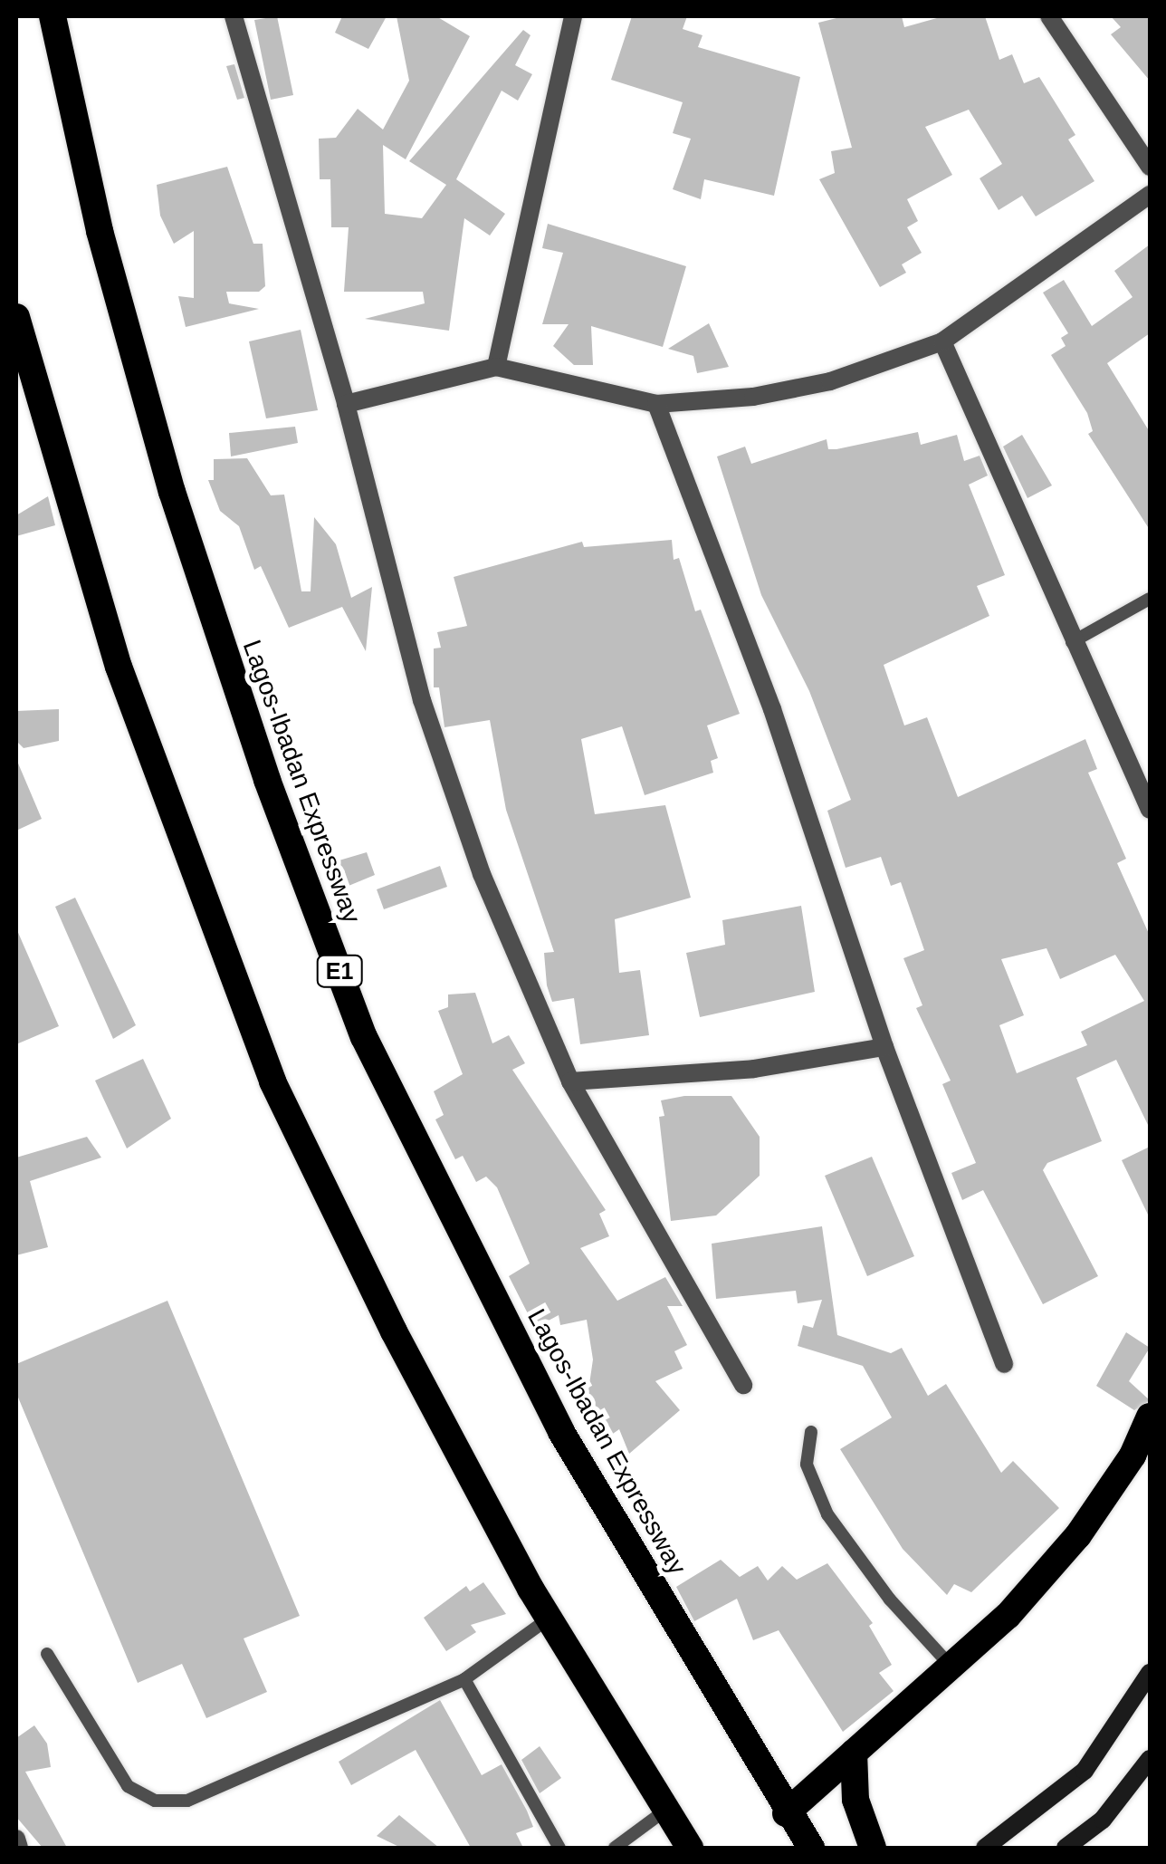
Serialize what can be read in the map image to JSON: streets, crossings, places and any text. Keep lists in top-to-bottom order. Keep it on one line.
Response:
{"streets":{"highway":["Lagos-Ibadan Expressway","E1"]}}
